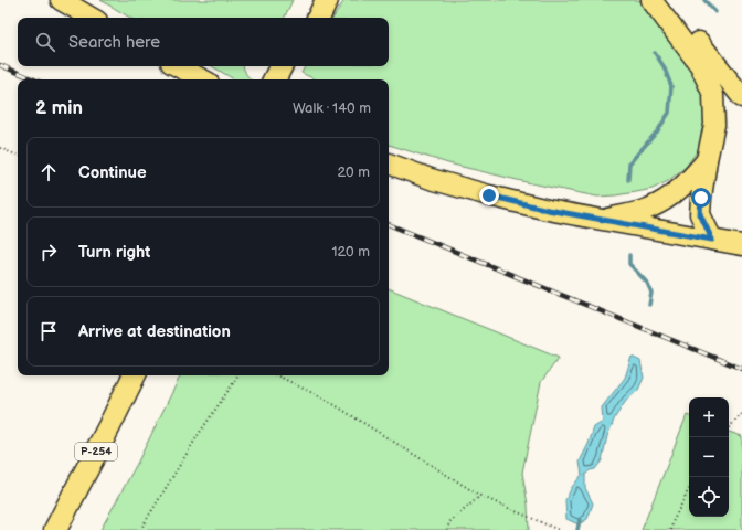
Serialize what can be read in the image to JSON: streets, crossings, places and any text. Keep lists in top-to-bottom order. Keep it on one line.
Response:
{"streets":{"highway":["Р-254"]},"page":{"search":"Search here","heading":["2 min","Walk · 140 m"],"list":[["Continue","20 m"],["Turn right","120 m"],"Arrive at destination"],"map_buttons":["+","−"]}}
